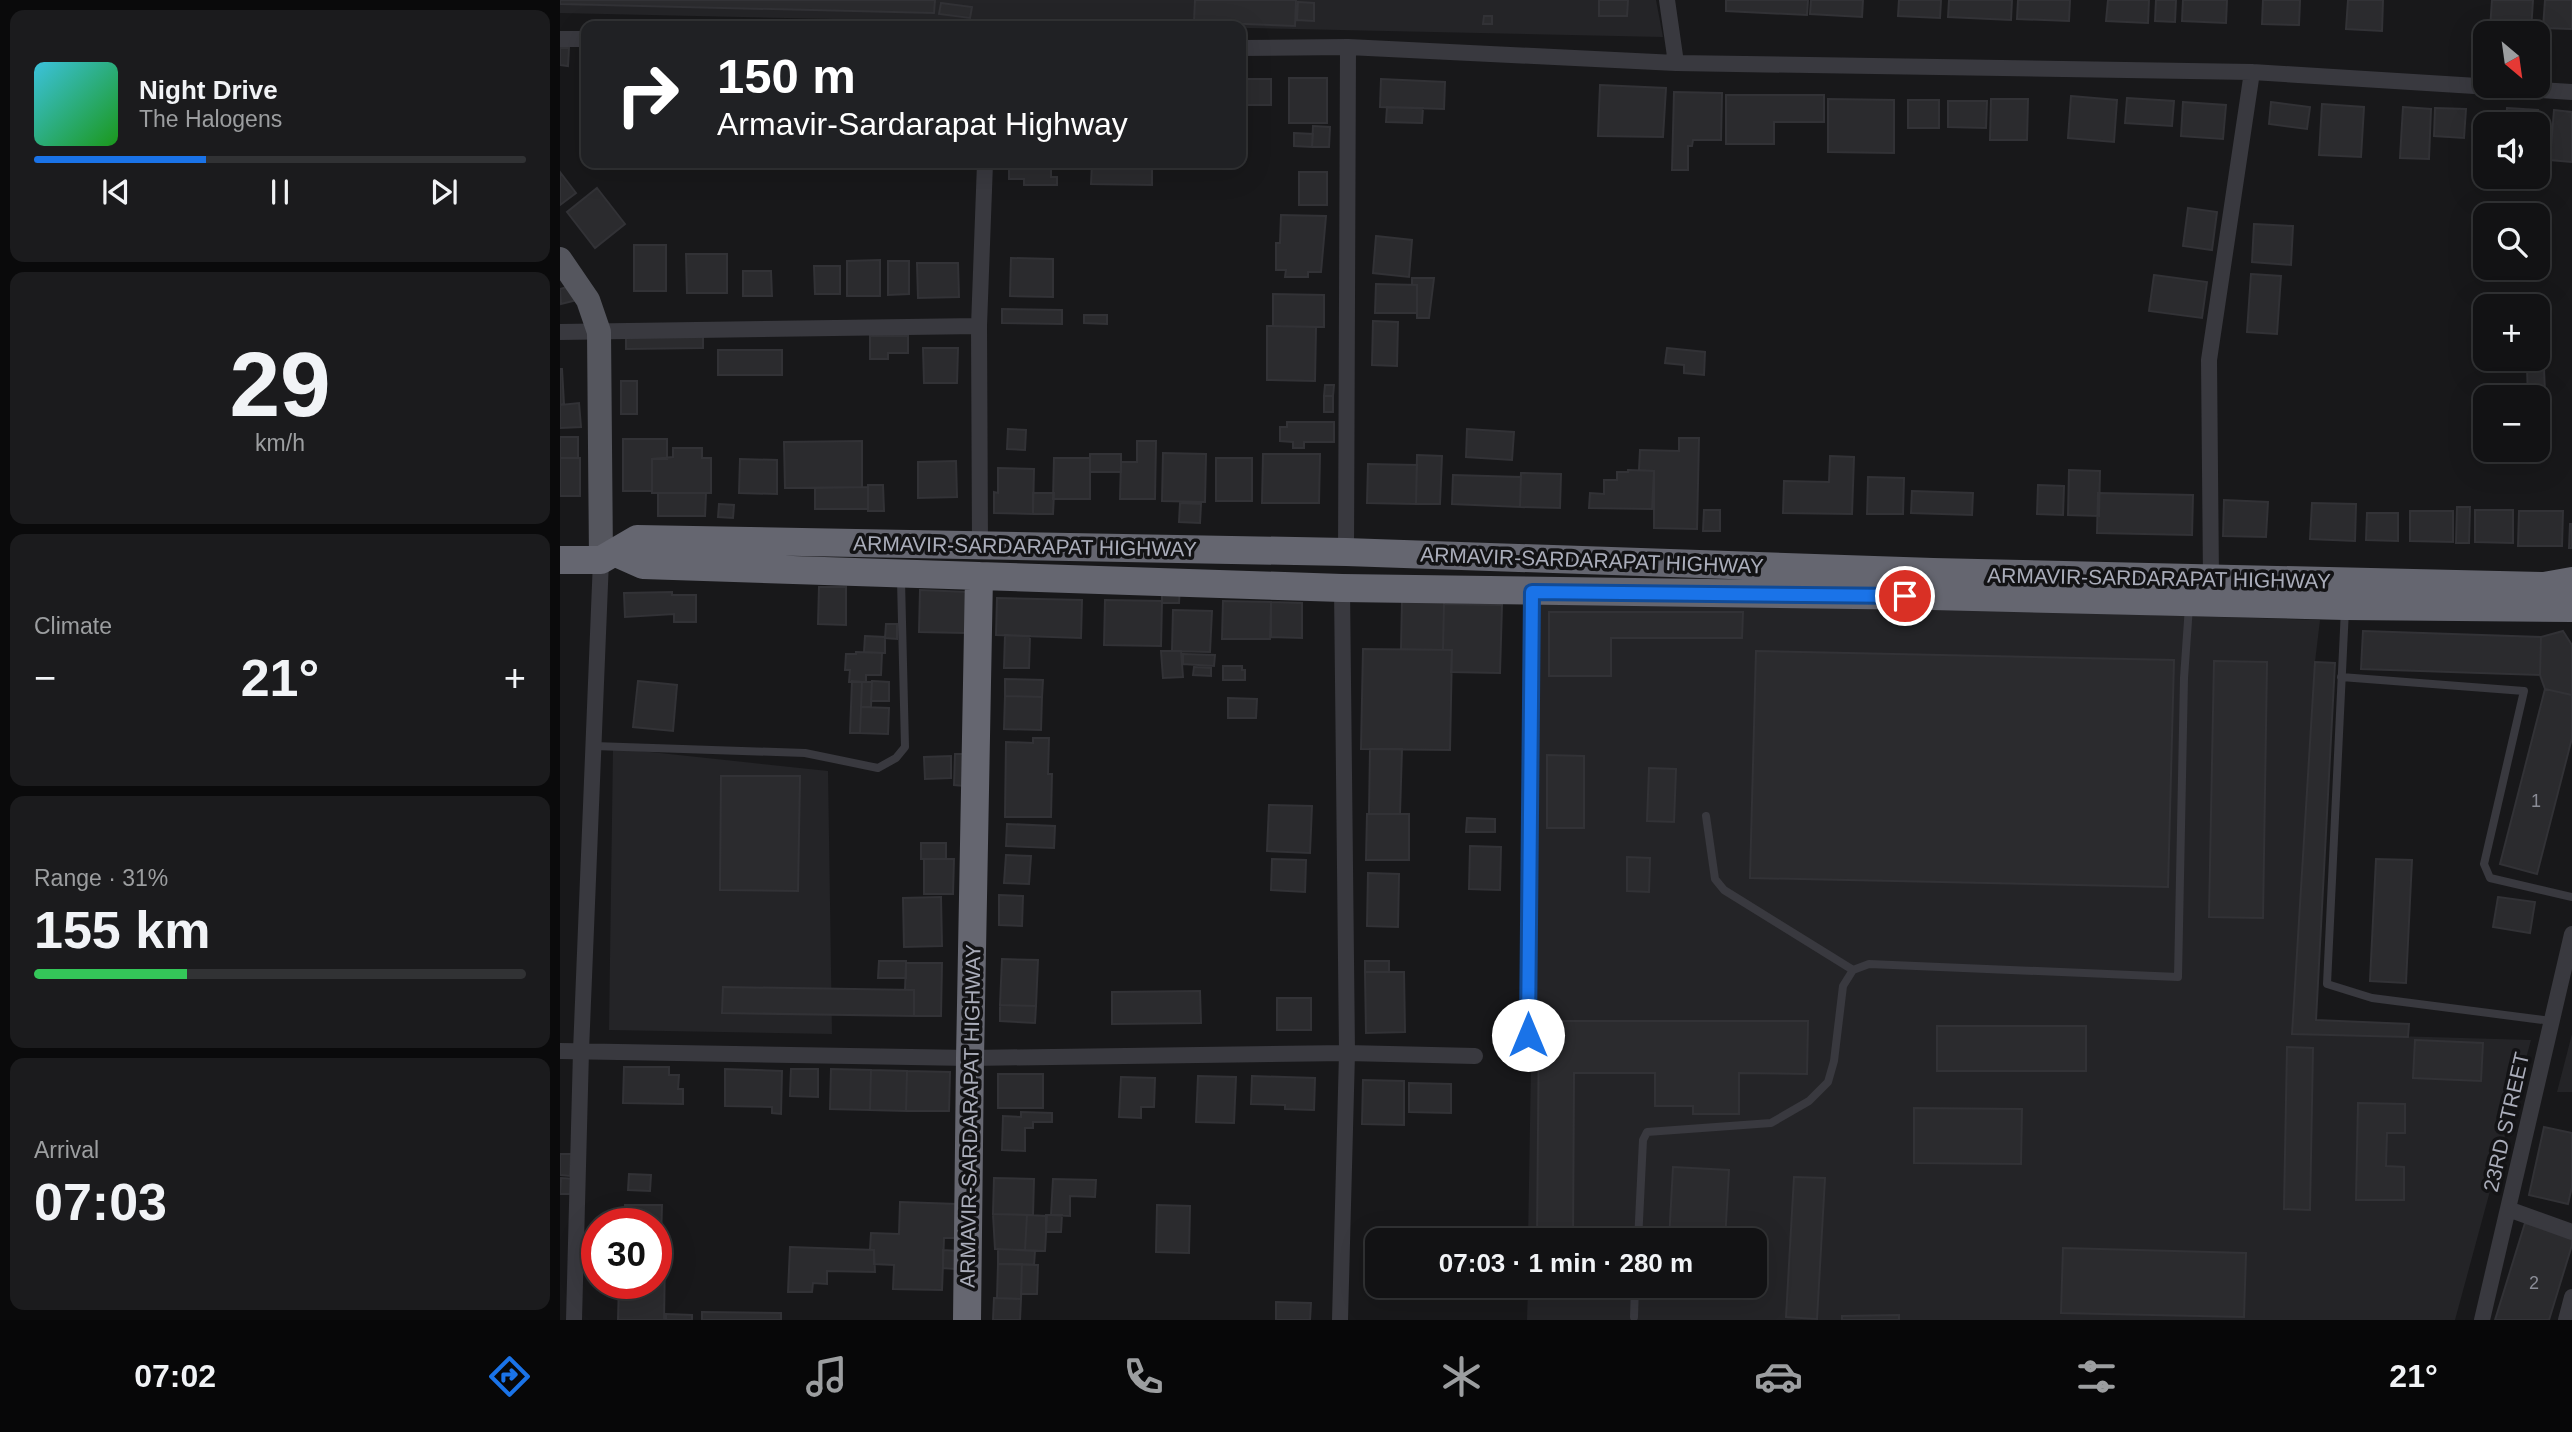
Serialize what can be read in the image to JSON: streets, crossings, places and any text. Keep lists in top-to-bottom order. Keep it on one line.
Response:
{"streets":{"highway":["ARMAVIR-SARDARAPAT HIGHWAY"],"street":["23RD STREET"]},"house_numbers":["1","2"],"north":"bottom right","page":{"map_buttons":["+","−"],"turn":["150 m","Armavir-Sardarapat Highway"],"song":["Night Drive","The Halogens"],"tile":[["29","km/h"],"Climate",["Range · 31%","155 km"],["Arrival","07:03"]],"heat":["−","21°","+"],"limit":"30","trip":"07:03 · 1 min · 280 m","tabs":["07:02","21°"]}}
